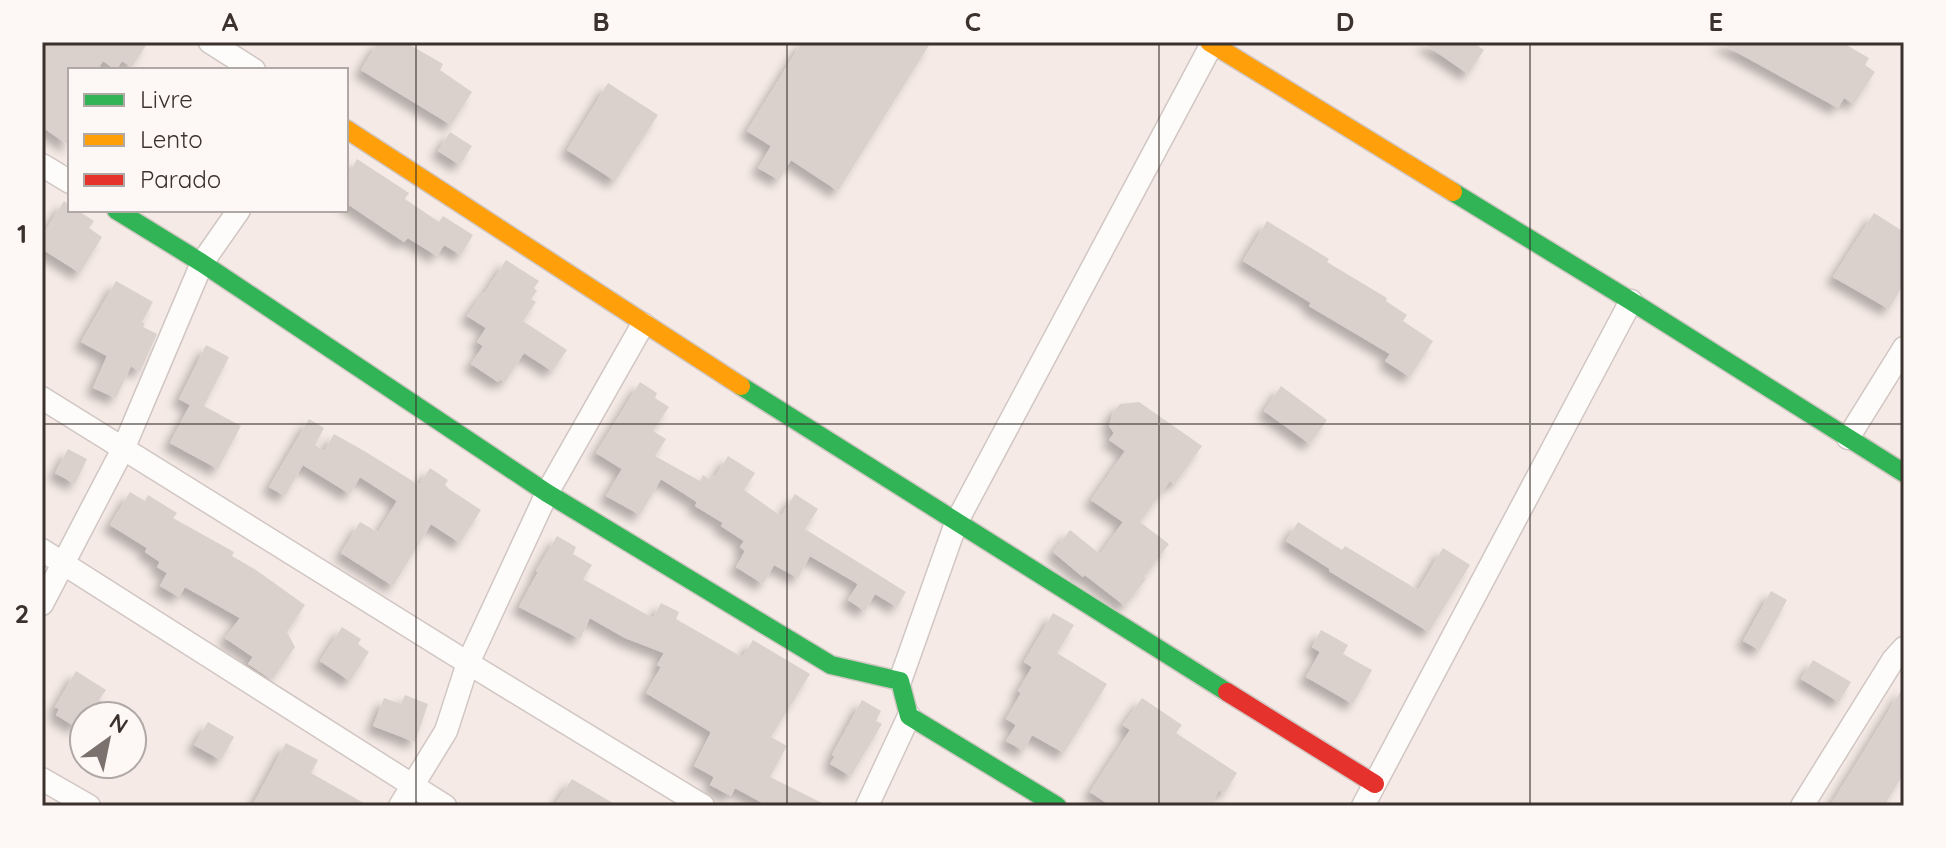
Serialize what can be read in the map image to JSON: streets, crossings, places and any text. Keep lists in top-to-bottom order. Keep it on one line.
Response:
{"legend":["Livre","Lento","Parado"],"north":"top right","grid":{"columns":["A","B","C","D","E"],"rows":["1","2"]}}
